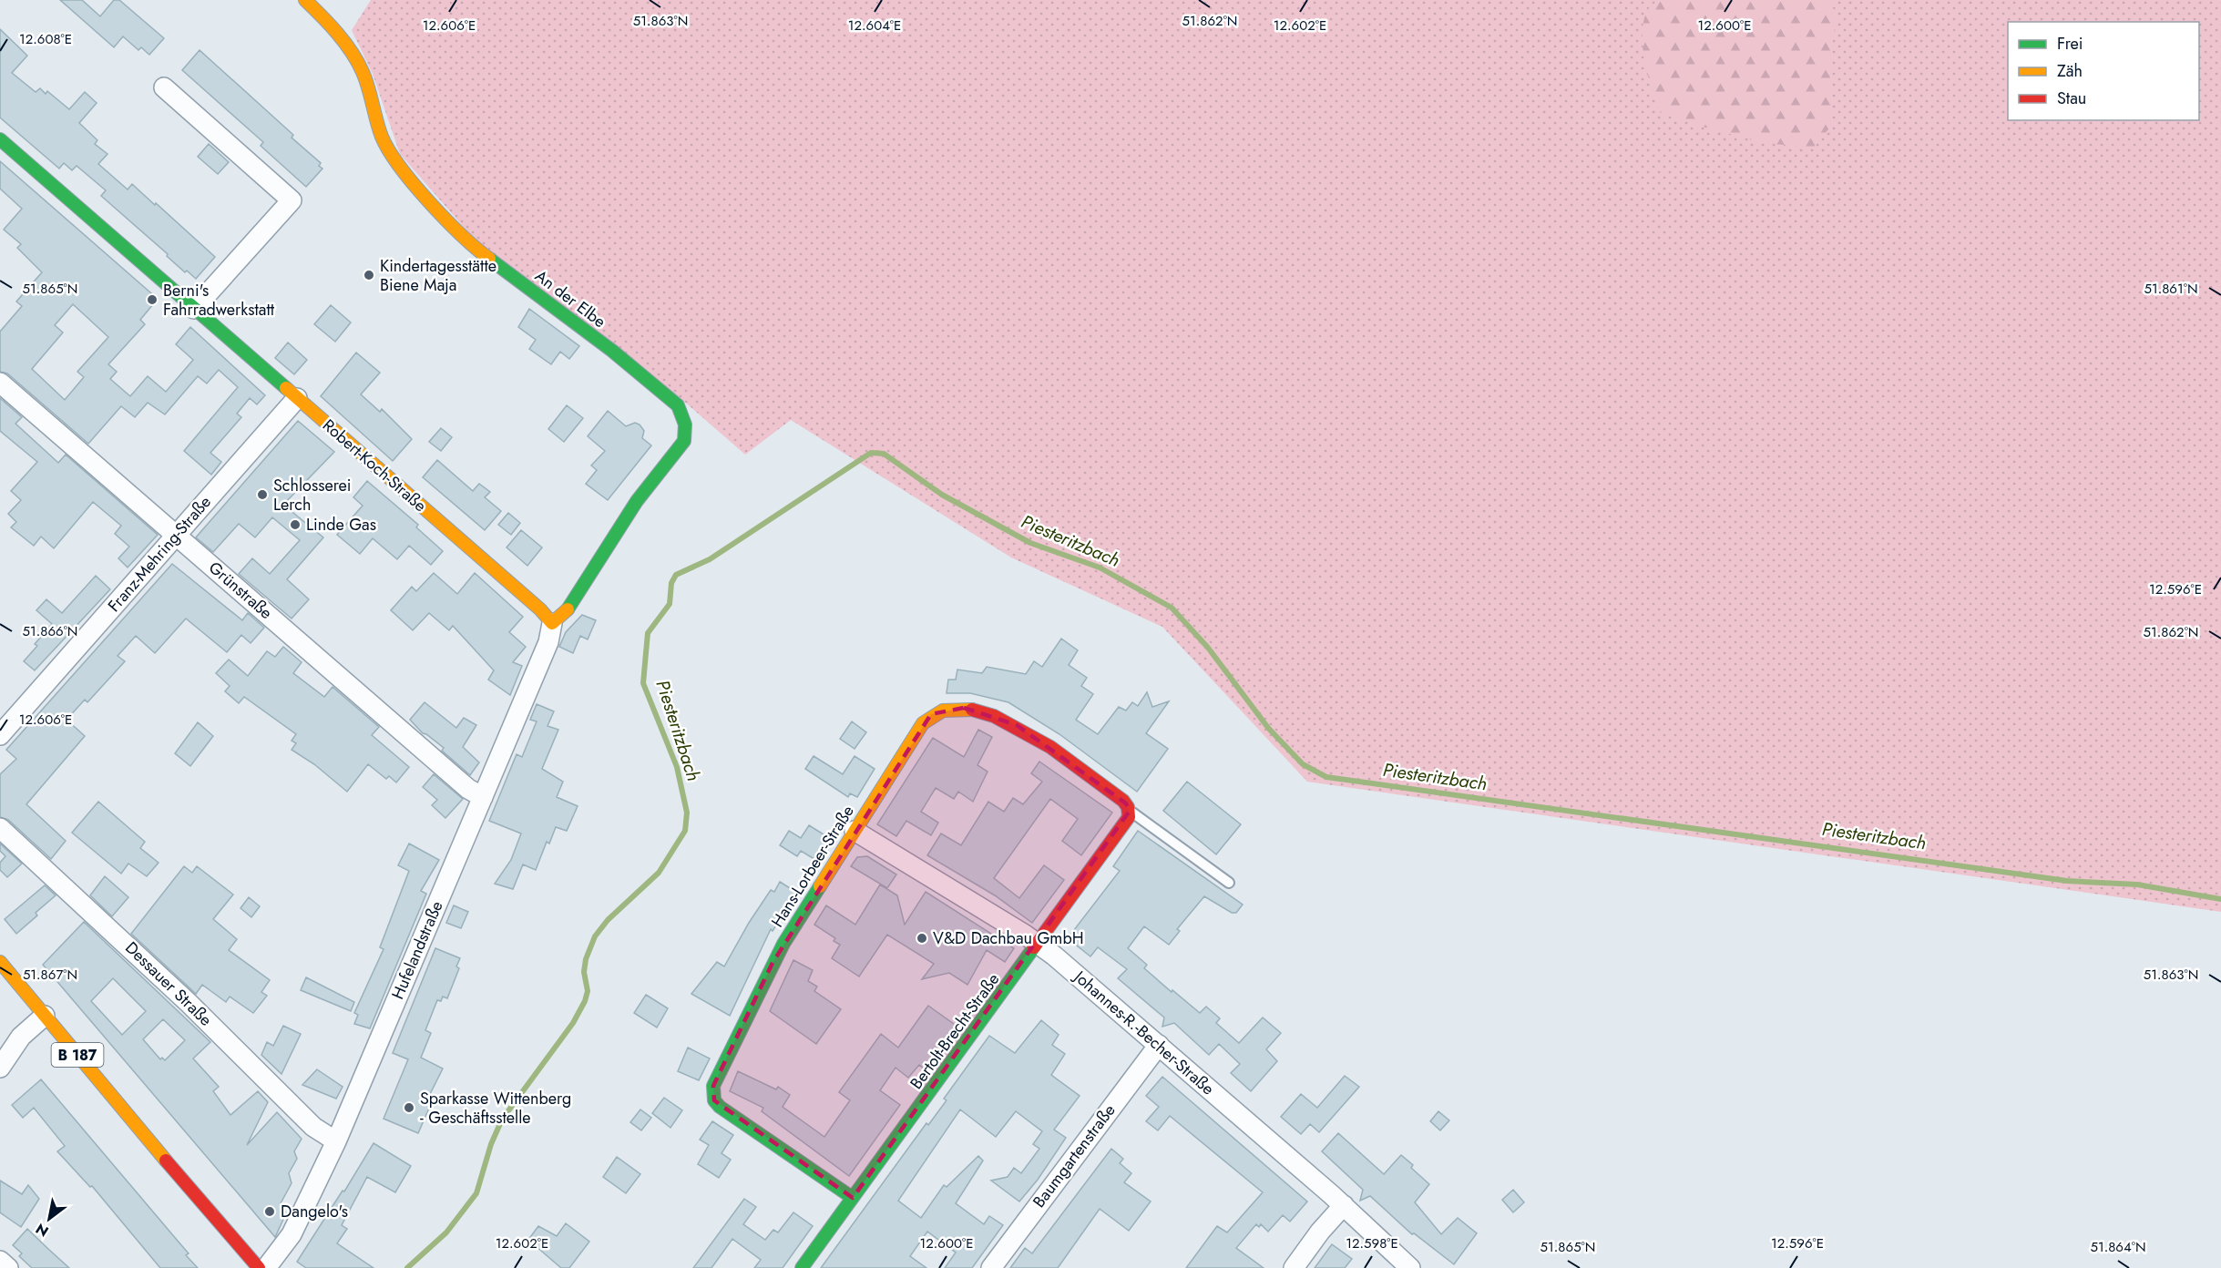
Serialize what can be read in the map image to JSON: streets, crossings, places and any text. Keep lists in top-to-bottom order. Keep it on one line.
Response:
{"streets":{"street":["An der Elbe","Robert-Koch-Straße","Franz-Mehring-Straße","Grünstraße","Hans-Lorbeer-Straße","Hufelandstraße","Dessauer Straße","Bertolt-Brecht-Straße","Johannes-R.-Becher-Straße","B 187","Baumgartenstraße"]},"crossings":[["An der Elbe","Robert-Koch-Straße"],["An der Elbe","Hufelandstraße"],["Robert-Koch-Straße","Franz-Mehring-Straße"],["Robert-Koch-Straße","Hufelandstraße"],["Franz-Mehring-Straße","Grünstraße"],["Grünstraße","Hufelandstraße"],["Hans-Lorbeer-Straße","Bertolt-Brecht-Straße"],["Hans-Lorbeer-Straße","Johannes-R.-Becher-Straße"],["Hufelandstraße","Dessauer Straße"],["Bertolt-Brecht-Straße","Johannes-R.-Becher-Straße"],["Johannes-R.-Becher-Straße","Baumgartenstraße"]],"water":["Piesteritzbach"],"places":["Kindertagesstätte Biene Maja","Berni's Fahrradwerkstatt","Schlosserei Lerch","Linde Gas","V&D Dachbau GmbH","Sparkasse Wittenberg - Geschäftsstelle","Dangelo's"],"legend":["Frei","Zäh","Stau"],"north":"bottom left","coordinates":["51.863°N","51.862°N","12.606°E","12.604°E","12.602°E","12.600°E","12.608°E","51.865°N","51.861°N","12.596°E","51.866°N","51.867°N","12.598°E","51.864°N"]}
